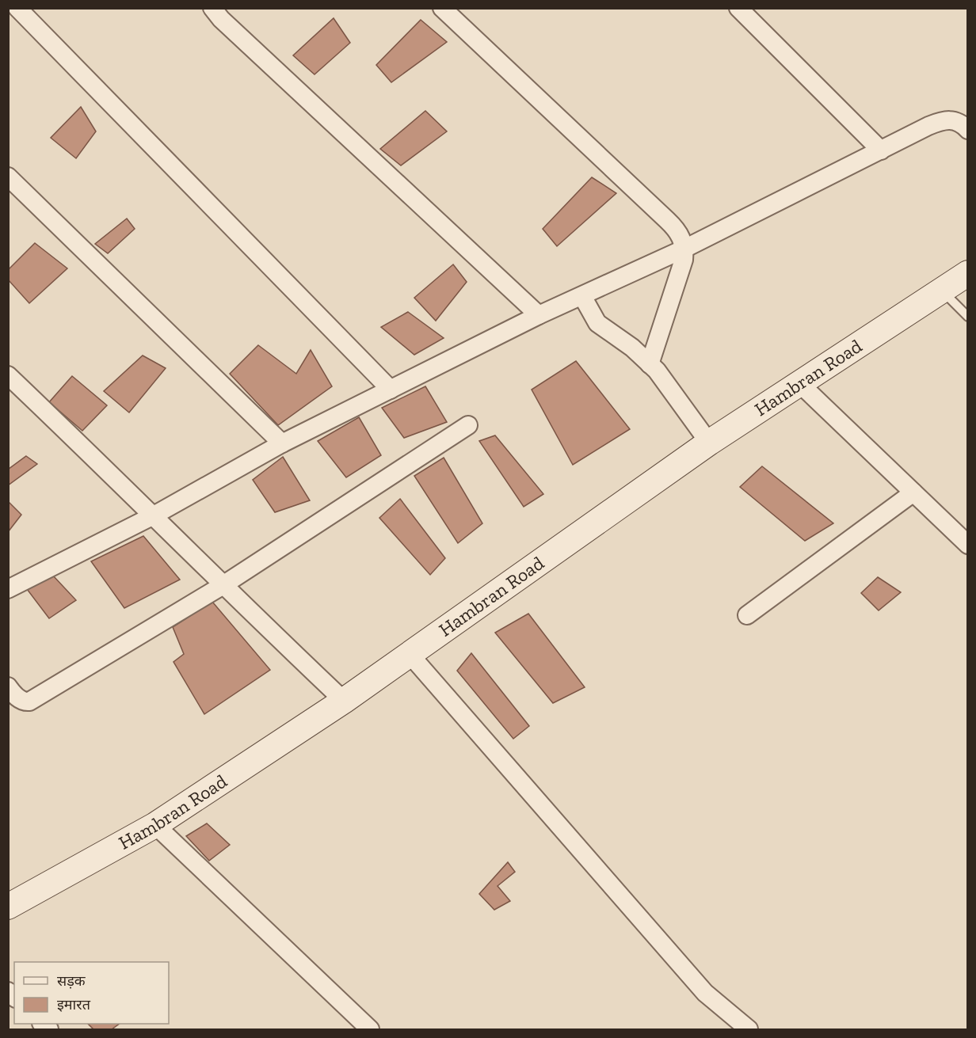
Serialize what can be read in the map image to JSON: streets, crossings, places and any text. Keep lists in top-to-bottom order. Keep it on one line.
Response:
{"streets":{"main road":["Hambran Road"]},"legend":["सड़क","इमारत"]}
